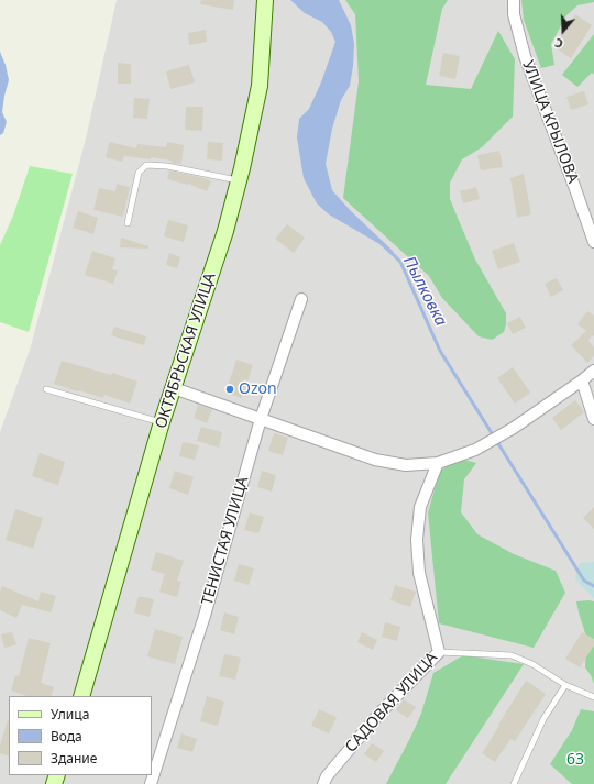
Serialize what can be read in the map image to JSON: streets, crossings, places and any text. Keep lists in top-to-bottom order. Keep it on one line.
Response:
{"streets":{"street":["УЛИЦА КРЫЛОВА","ОКТЯБРЬСКАЯ УЛИЦА","ТЕНИСТАЯ УЛИЦА","САДОВАЯ УЛИЦА"]},"water":["Пылковка"],"parks":["63"],"places":["Ozon"],"legend":["Улица","Вода","Здание"],"north":"bottom"}
